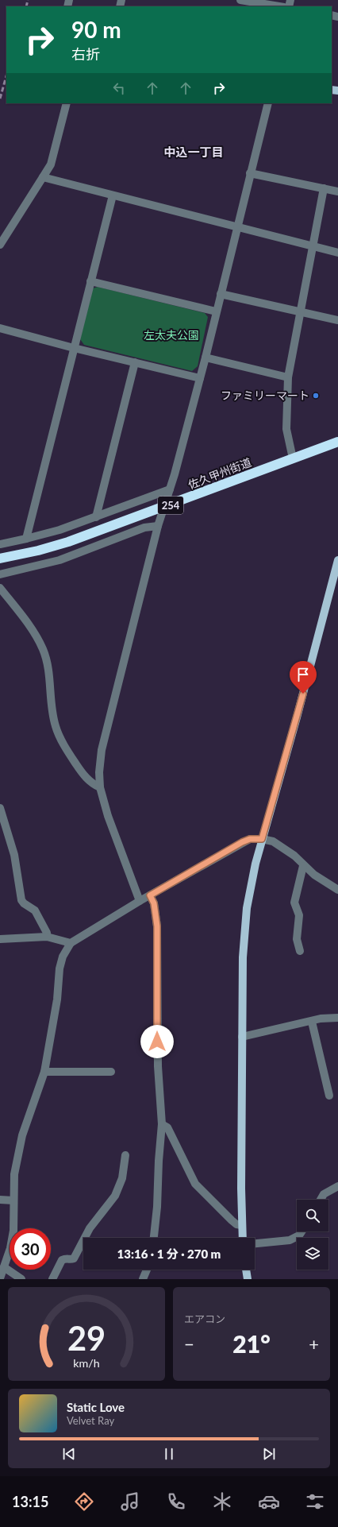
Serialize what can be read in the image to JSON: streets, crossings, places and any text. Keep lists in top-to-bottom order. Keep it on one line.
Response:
{"streets":{"highway":["佐久甲州街道","254"]},"districts":["中込一丁目"],"parks":["左太夫公園"],"places":["ファミリーマート"],"page":{"turn":["90 m","右折"],"limit":"30","trip":"13:16 · 1 分 · 270 m","tile":"エアコン","heat":["−","21°","+"],"song":["Static Love","Velvet Ray"],"tabs":"13:15","gauge":["29","km/h"]}}
